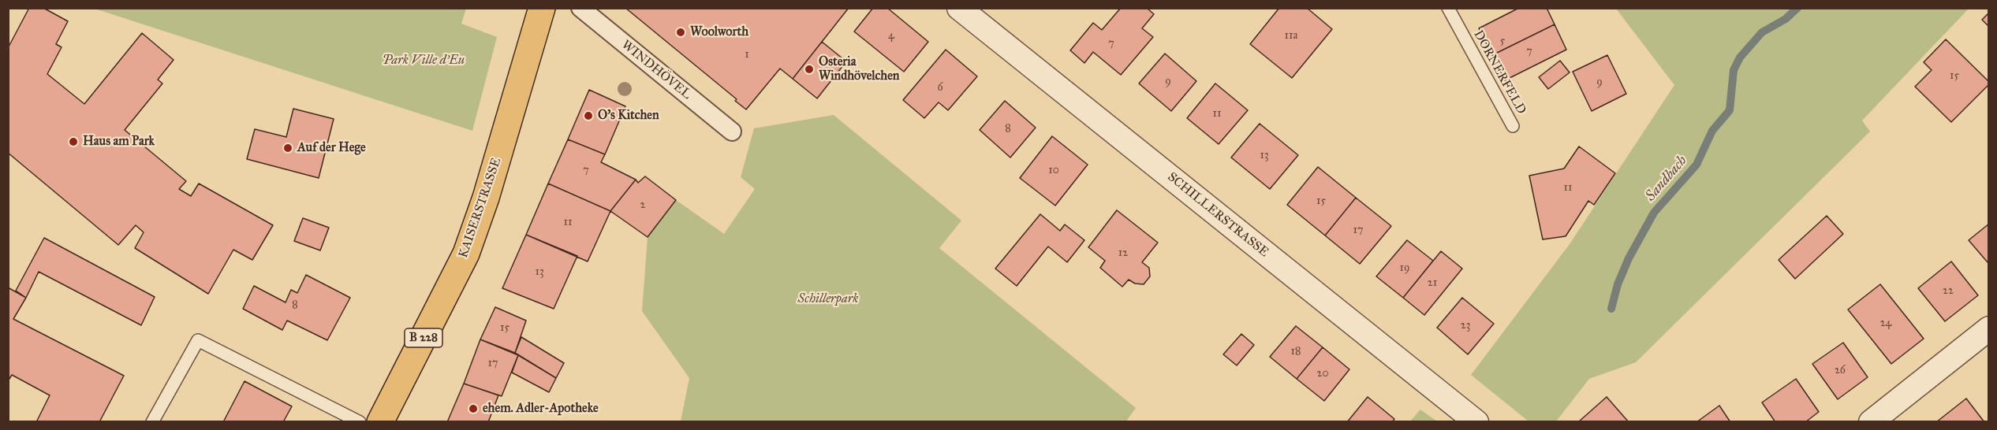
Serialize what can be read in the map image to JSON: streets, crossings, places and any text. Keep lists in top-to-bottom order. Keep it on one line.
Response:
{"streets":{"main road":["KAISERSTRASSE","B 228"],"street":["WINDHÖVEL","SCHILLERSTRASSE"],"lane":["DORNERFELD"]},"water":["Sandbach"],"parks":["Park Ville d’Eu","Schillerpark"],"places":["Woolworth","Osteria Windhövelchen","O’s Kitchen","Haus am Park","Auf der Hege","ehem. Adler-Apotheke"],"house_numbers":["4","11a","5","7","7","1","15","9","9","6","11","8","13","7","10","11","15","2","11","17","12","19","13","21","22","8","24","23","15","18","17","26","20"]}
